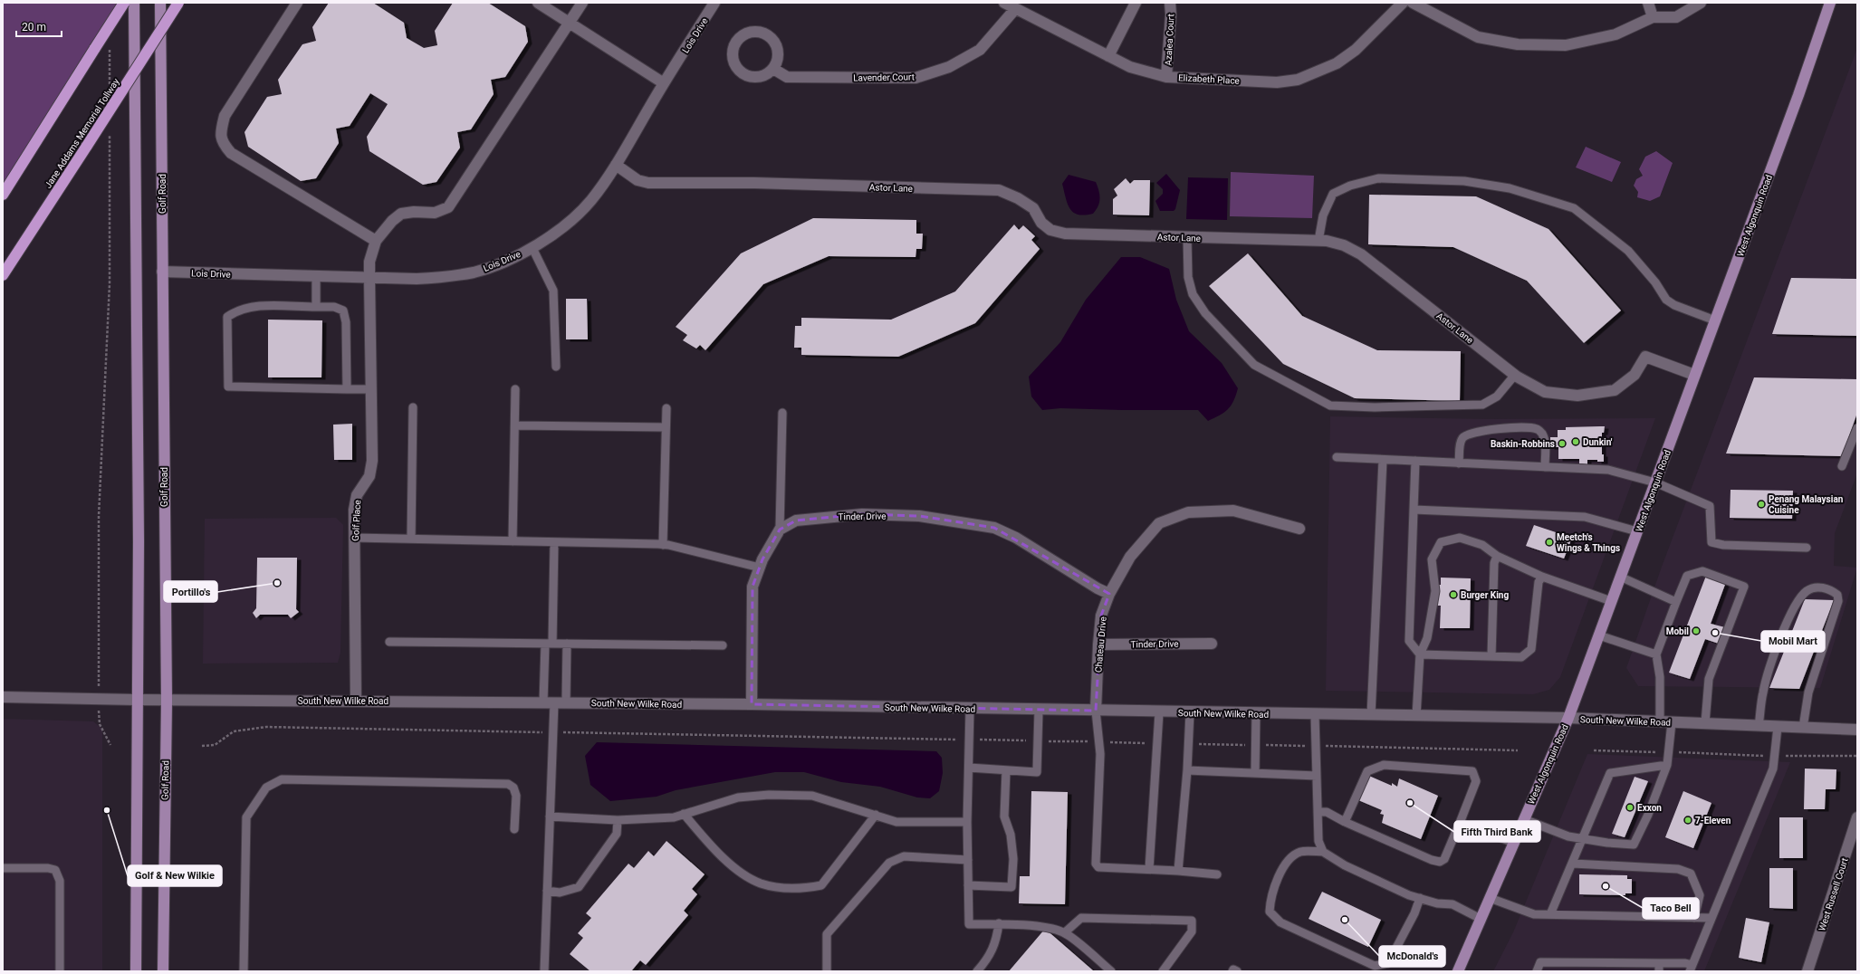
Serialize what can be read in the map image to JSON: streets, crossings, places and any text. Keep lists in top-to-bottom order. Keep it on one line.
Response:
{"streets":{"highway":["Jane Addams Memorial Tollway"],"main road":["Golf Road","West Algonquin Road"],"street":["Lois Drive","Azalea Court","Lavender Court","Elizabeth Place","Astor Lane","Tinder Drive","Golf Place","Chateau Drive","South New Wilke Road","West Russell Court"]},"crossings":[["Lois Drive","Astor Lane"],["Lois Drive","Golf Road"],["Lois Drive","Golf Place"],["Azalea Court","Elizabeth Place"],["Lavender Court","Elizabeth Place"],["Astor Lane","West Algonquin Road"],["Golf Road","South New Wilke Road"],["West Algonquin Road","South New Wilke Road"],["Tinder Drive","Chateau Drive"],["Golf Place","South New Wilke Road"],["Chateau Drive","South New Wilke Road"]],"places":["Dunkin'","Baskin-Robbins","Penang Malaysian Cuisine","Meetch's Wings & Things","Portillo's","Burger King","Mobil","Mobil Mart","Fifth Third Bank","Exxon","Golf & New Wilkie","7-Eleven","Taco Bell","McDonald's"],"scale_bar":"20 m"}
